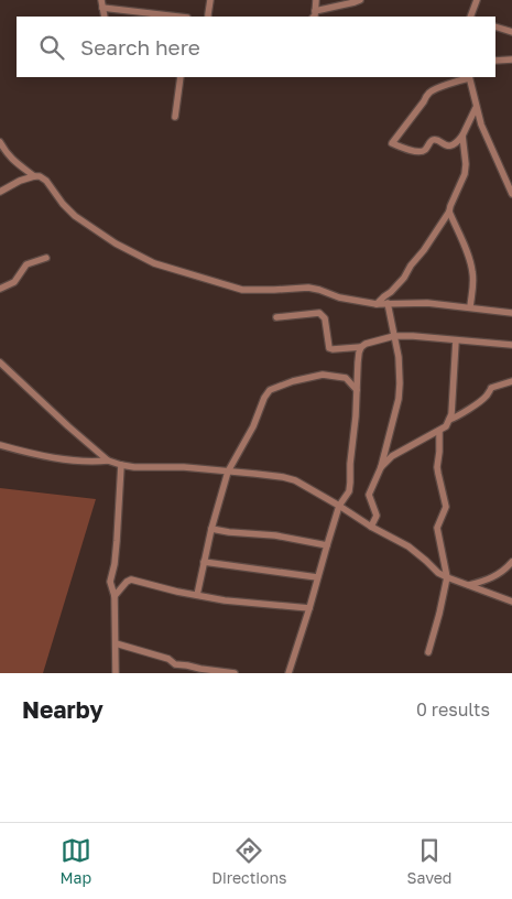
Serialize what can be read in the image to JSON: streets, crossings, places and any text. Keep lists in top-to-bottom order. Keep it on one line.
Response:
{"page":{"search":"Search here","heading":["Nearby","0 results"],"nav":["Map","Directions","Saved"]}}
